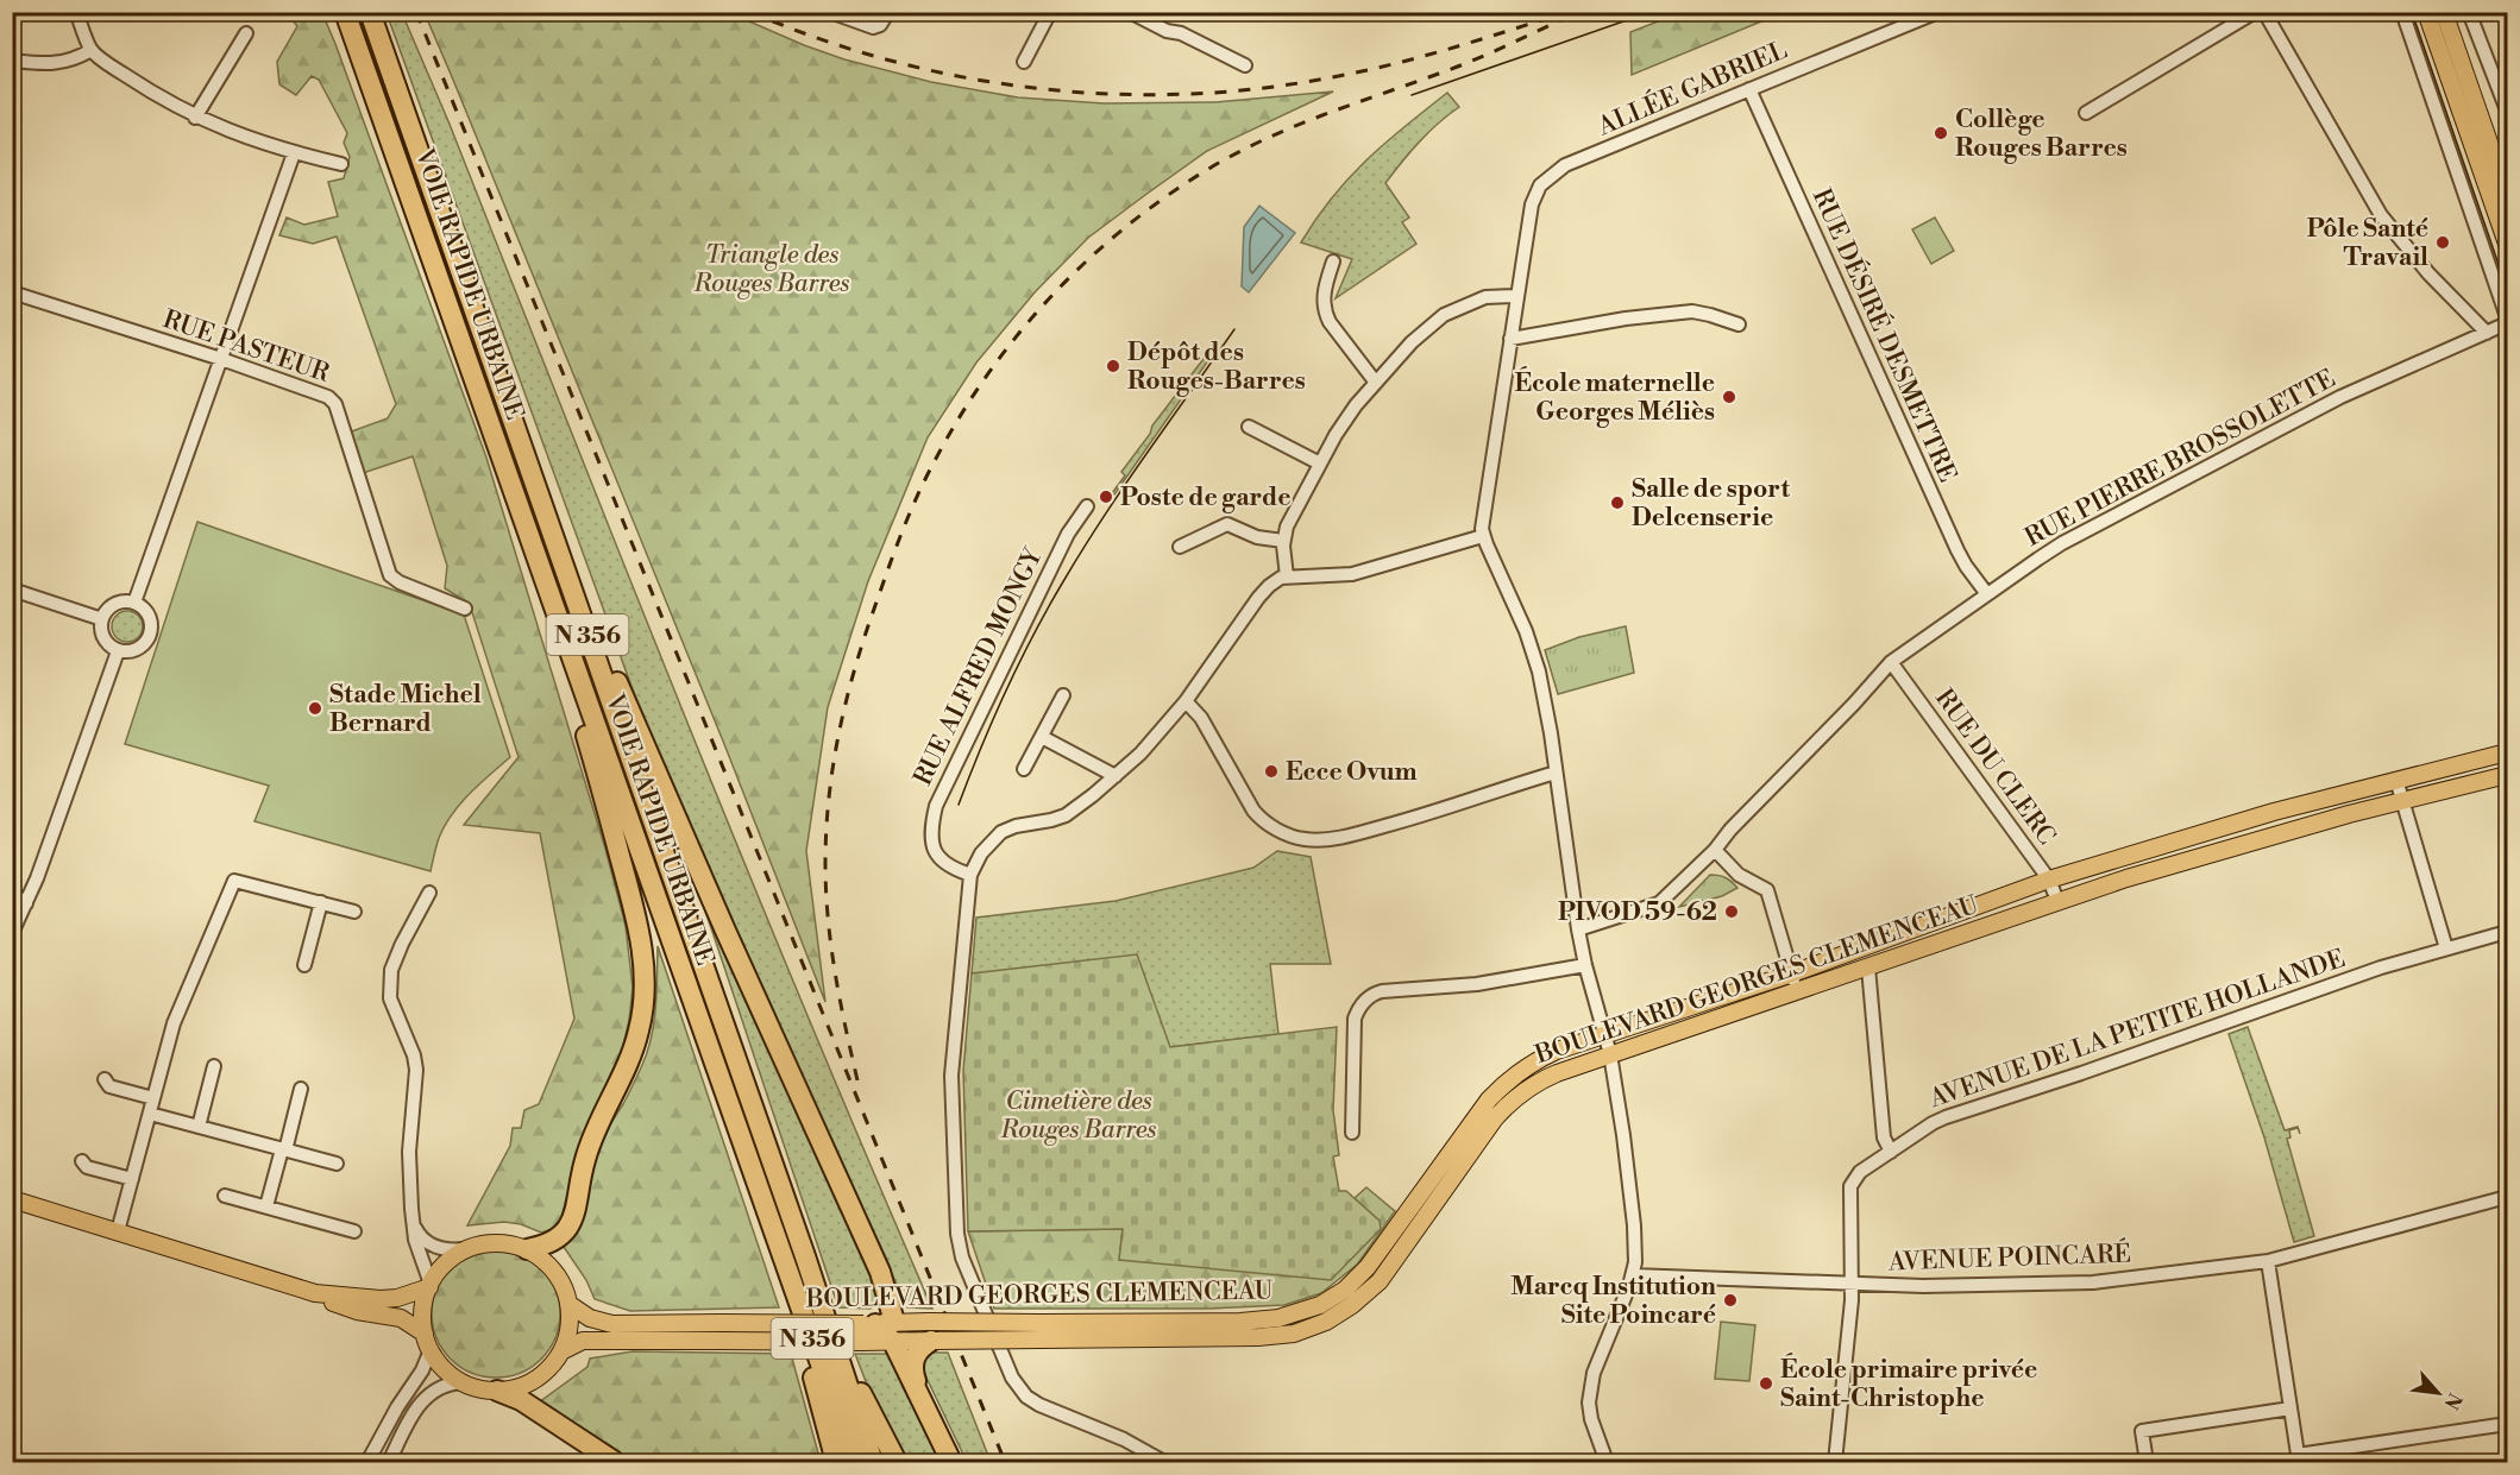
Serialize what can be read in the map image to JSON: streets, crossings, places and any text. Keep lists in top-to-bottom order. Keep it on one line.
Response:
{"streets":{"highway":["VOIE RAPIDE URBAINE","N 356"],"main road":["BOULEVARD GEORGES CLEMENCEAU"],"street":["ALLÉE GABRIEL","RUE DÉSIRÉ DESMETTRE","RUE PASTEUR","RUE PIERRE BROSSOLETTE","RUE ALFRED MONGY","RUE DU CLERC","AVENUE DE LA PETITE HOLLANDE","AVENUE POINCARÉ"]},"crossings":[["ALLÉE GABRIEL","RUE DÉSIRÉ DESMETTRE"],["RUE DÉSIRÉ DESMETTRE","RUE PIERRE BROSSOLETTE"],["RUE PIERRE BROSSOLETTE","RUE DU CLERC"],["RUE DU CLERC","BOULEVARD GEORGES CLEMENCEAU"],["AVENUE DE LA PETITE HOLLANDE","AVENUE POINCARÉ"]],"parks":["Triangle des Rouges Barres","Cimetière des Rouges Barres"],"places":["Collège Rouges Barres","Pôle Santé Travail","Dépôt des Rouges-Barres","École maternelle Georges Méliès","Poste de garde","Salle de sport Delcenserie","Stade Michel Bernard","Ecce Ovum","PIVOD 59-62","Marcq Institution Site Poincaré","École primaire privée Saint-Christophe"],"north":"bottom right"}
